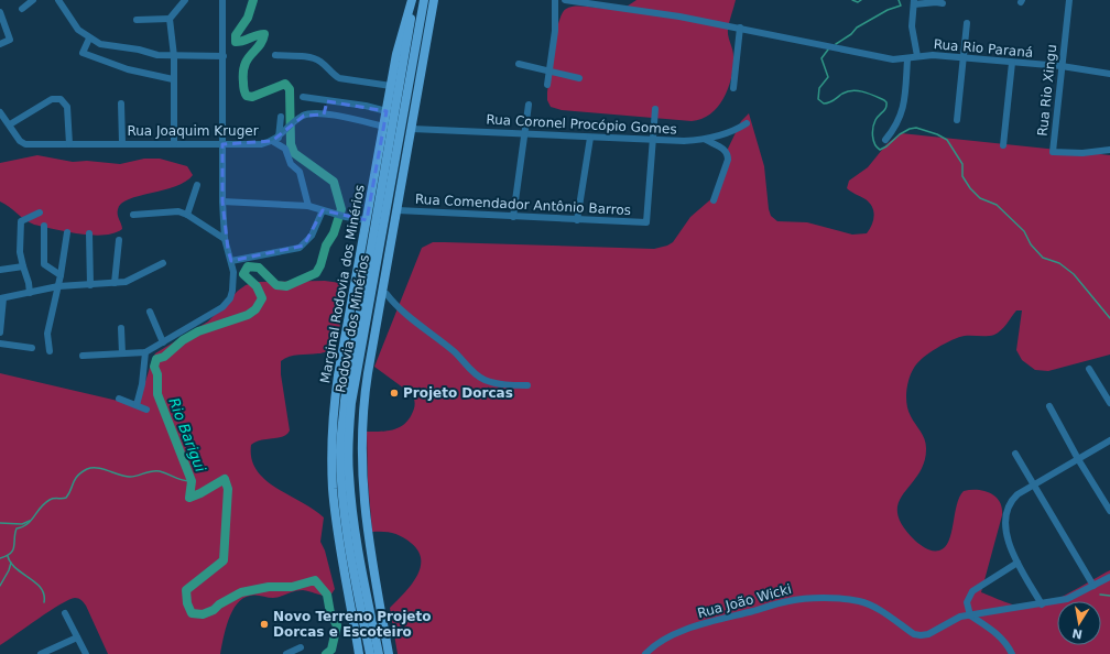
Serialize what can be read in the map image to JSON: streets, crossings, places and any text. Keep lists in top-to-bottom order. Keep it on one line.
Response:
{"streets":{"main road":["Marginal Rodovia dos Minérios","Rodovia dos Minérios"],"street":["Rua Rio Paraná","Rua Rio Xingu","Rua Coronel Procópio Gomes","Rua Joaquim Kruger","Rua Comendador Antônio Barros","Rua João Wicki"]},"crossings":[["Rua Rio Paraná","Rua Rio Xingu"],["Rua Coronel Procópio Gomes","Rua Comendador Antônio Barros"],["Rua Joaquim Kruger","Marginal Rodovia dos Minérios"],["Marginal Rodovia dos Minérios","Rodovia dos Minérios"]],"water":["Rio Barigui"],"places":["Projeto Dorcas","Novo Terreno Projeto Dorcas e Escoteiro"],"north":"bottom"}
